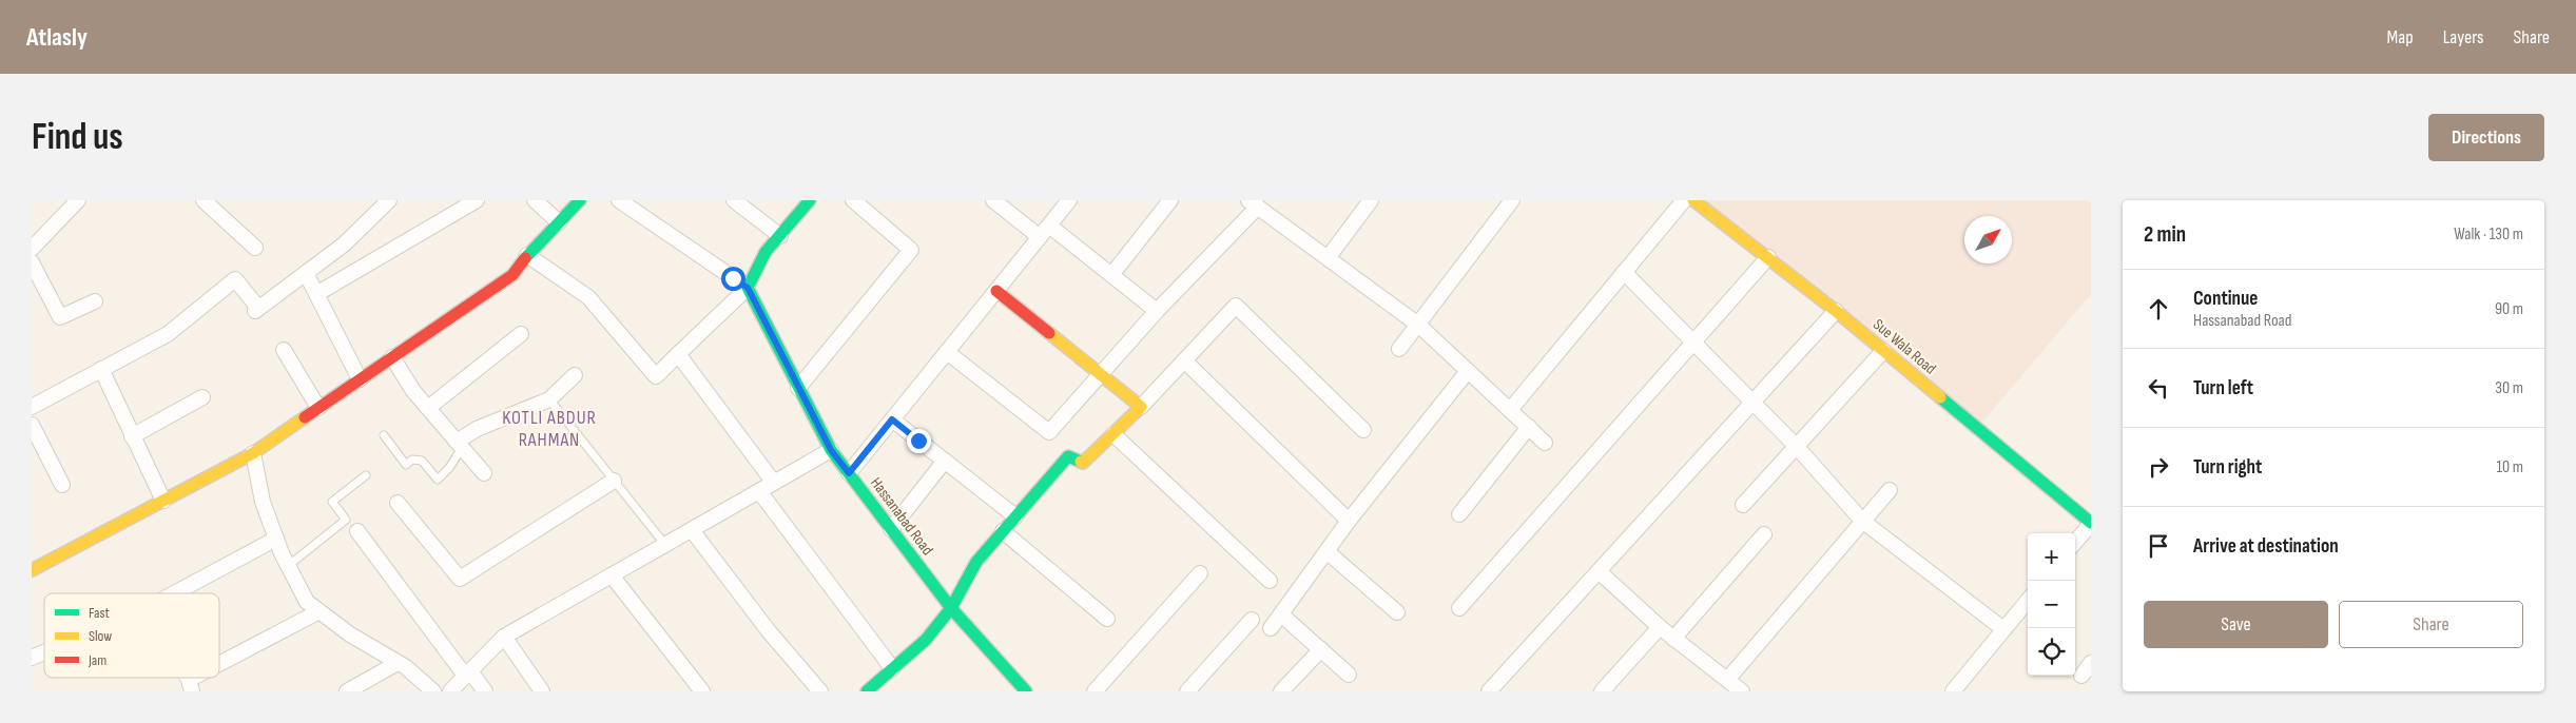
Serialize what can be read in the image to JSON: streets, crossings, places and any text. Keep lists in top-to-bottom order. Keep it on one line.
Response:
{"streets":{"street":["Sue Wala Road","Hassanabad Road"]},"districts":["KOTLI ABDUR RAHMAN"],"legend":["Fast","Slow","Jam"],"north":"top right","page":{"header":"Atlasly","nav":["Map","Layers","Share"],"buttons":["Directions",["Save","Share"]],"title":"Find us","heading":["2 min","Walk · 130 m"],"list":[["Continue","Hassanabad Road","90 m"],["Turn left","30 m"],["Turn right","10 m"],"Arrive at destination"],"map_buttons":["+","−"]}}
